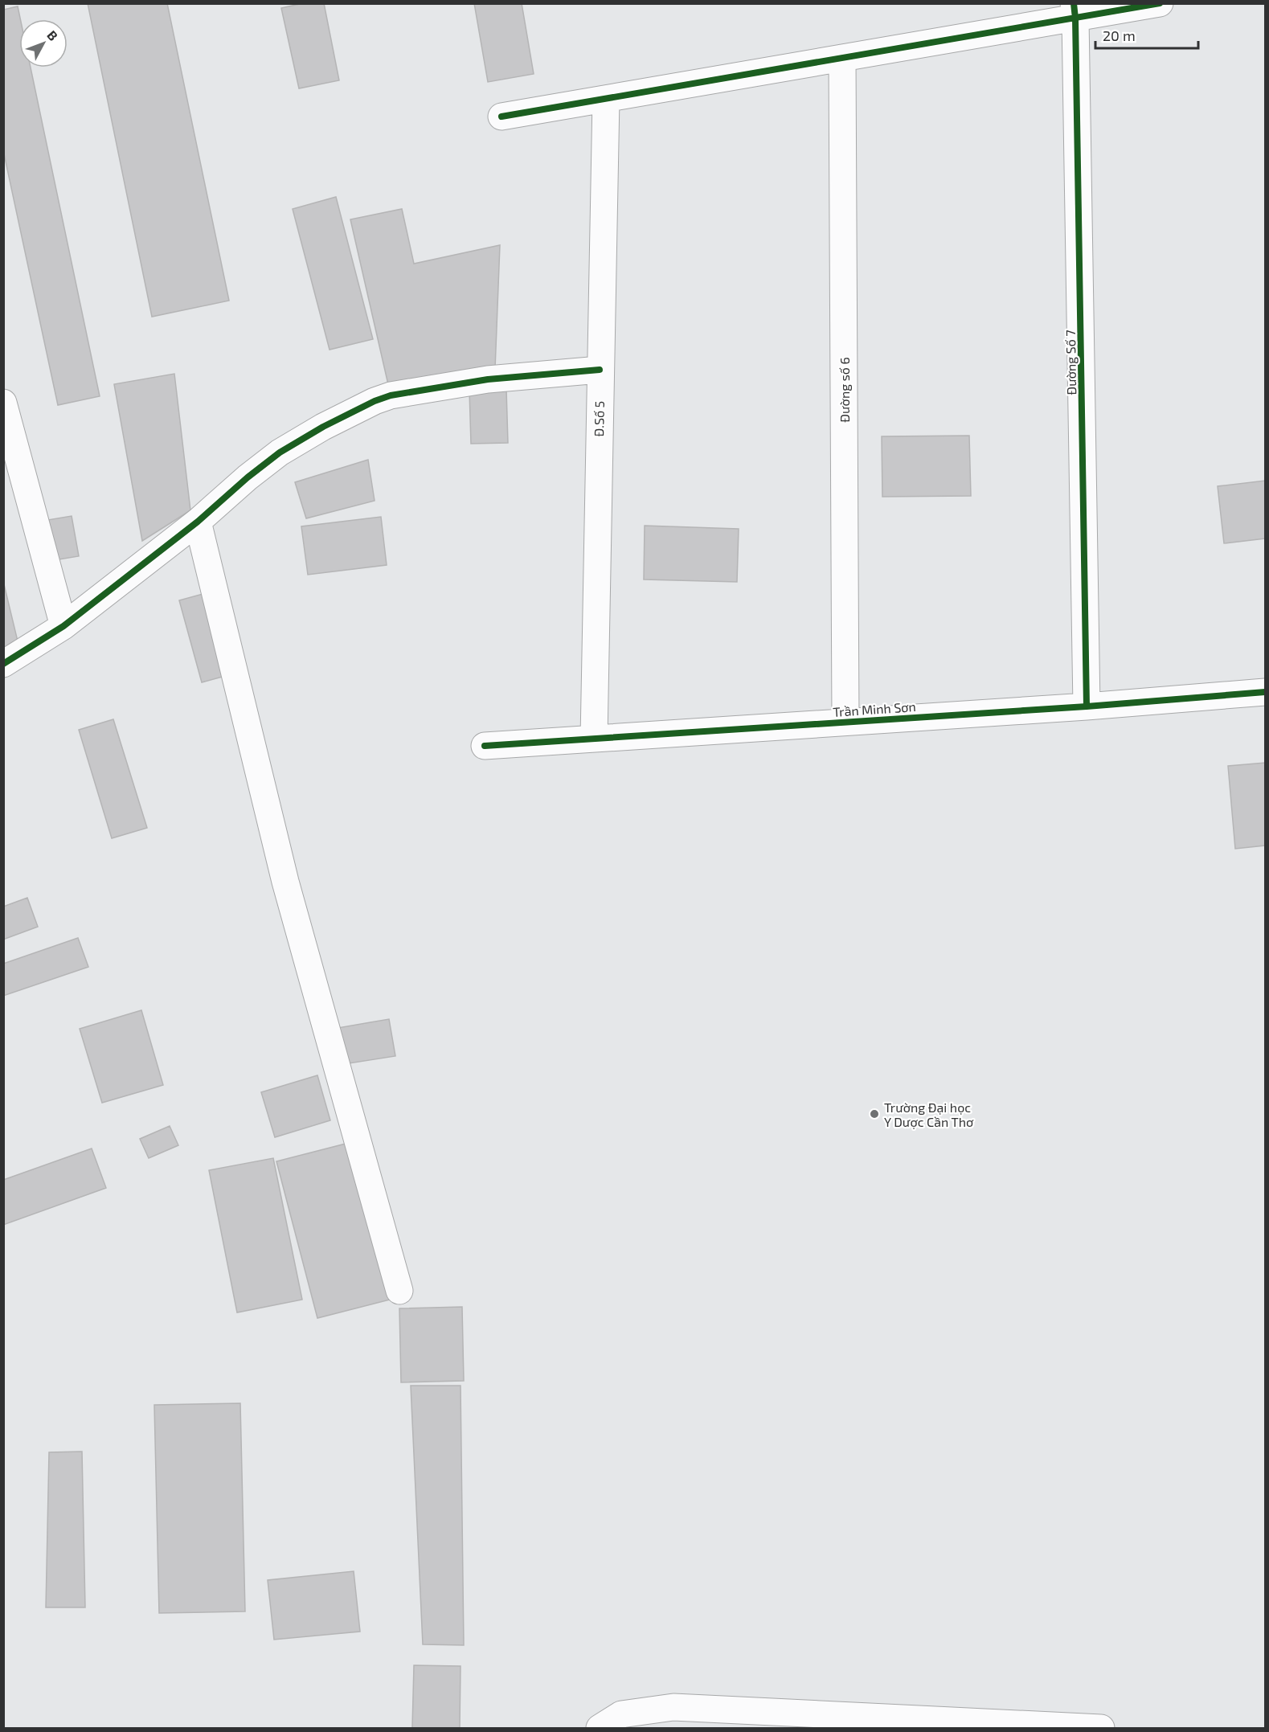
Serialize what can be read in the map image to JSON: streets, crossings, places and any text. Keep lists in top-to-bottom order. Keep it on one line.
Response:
{"streets":{"street":["Đường Số 7","Đường số 6","Đ.Số 5","Trần Minh Sơn"]},"crossings":[["Đường Số 7","Trần Minh Sơn"],["Đường số 6","Trần Minh Sơn"],["Đ.Số 5","Trần Minh Sơn"]],"places":["Trường Đại học Y Dược Cần Thơ"],"scale_bar":"20 m","north":"top right"}
